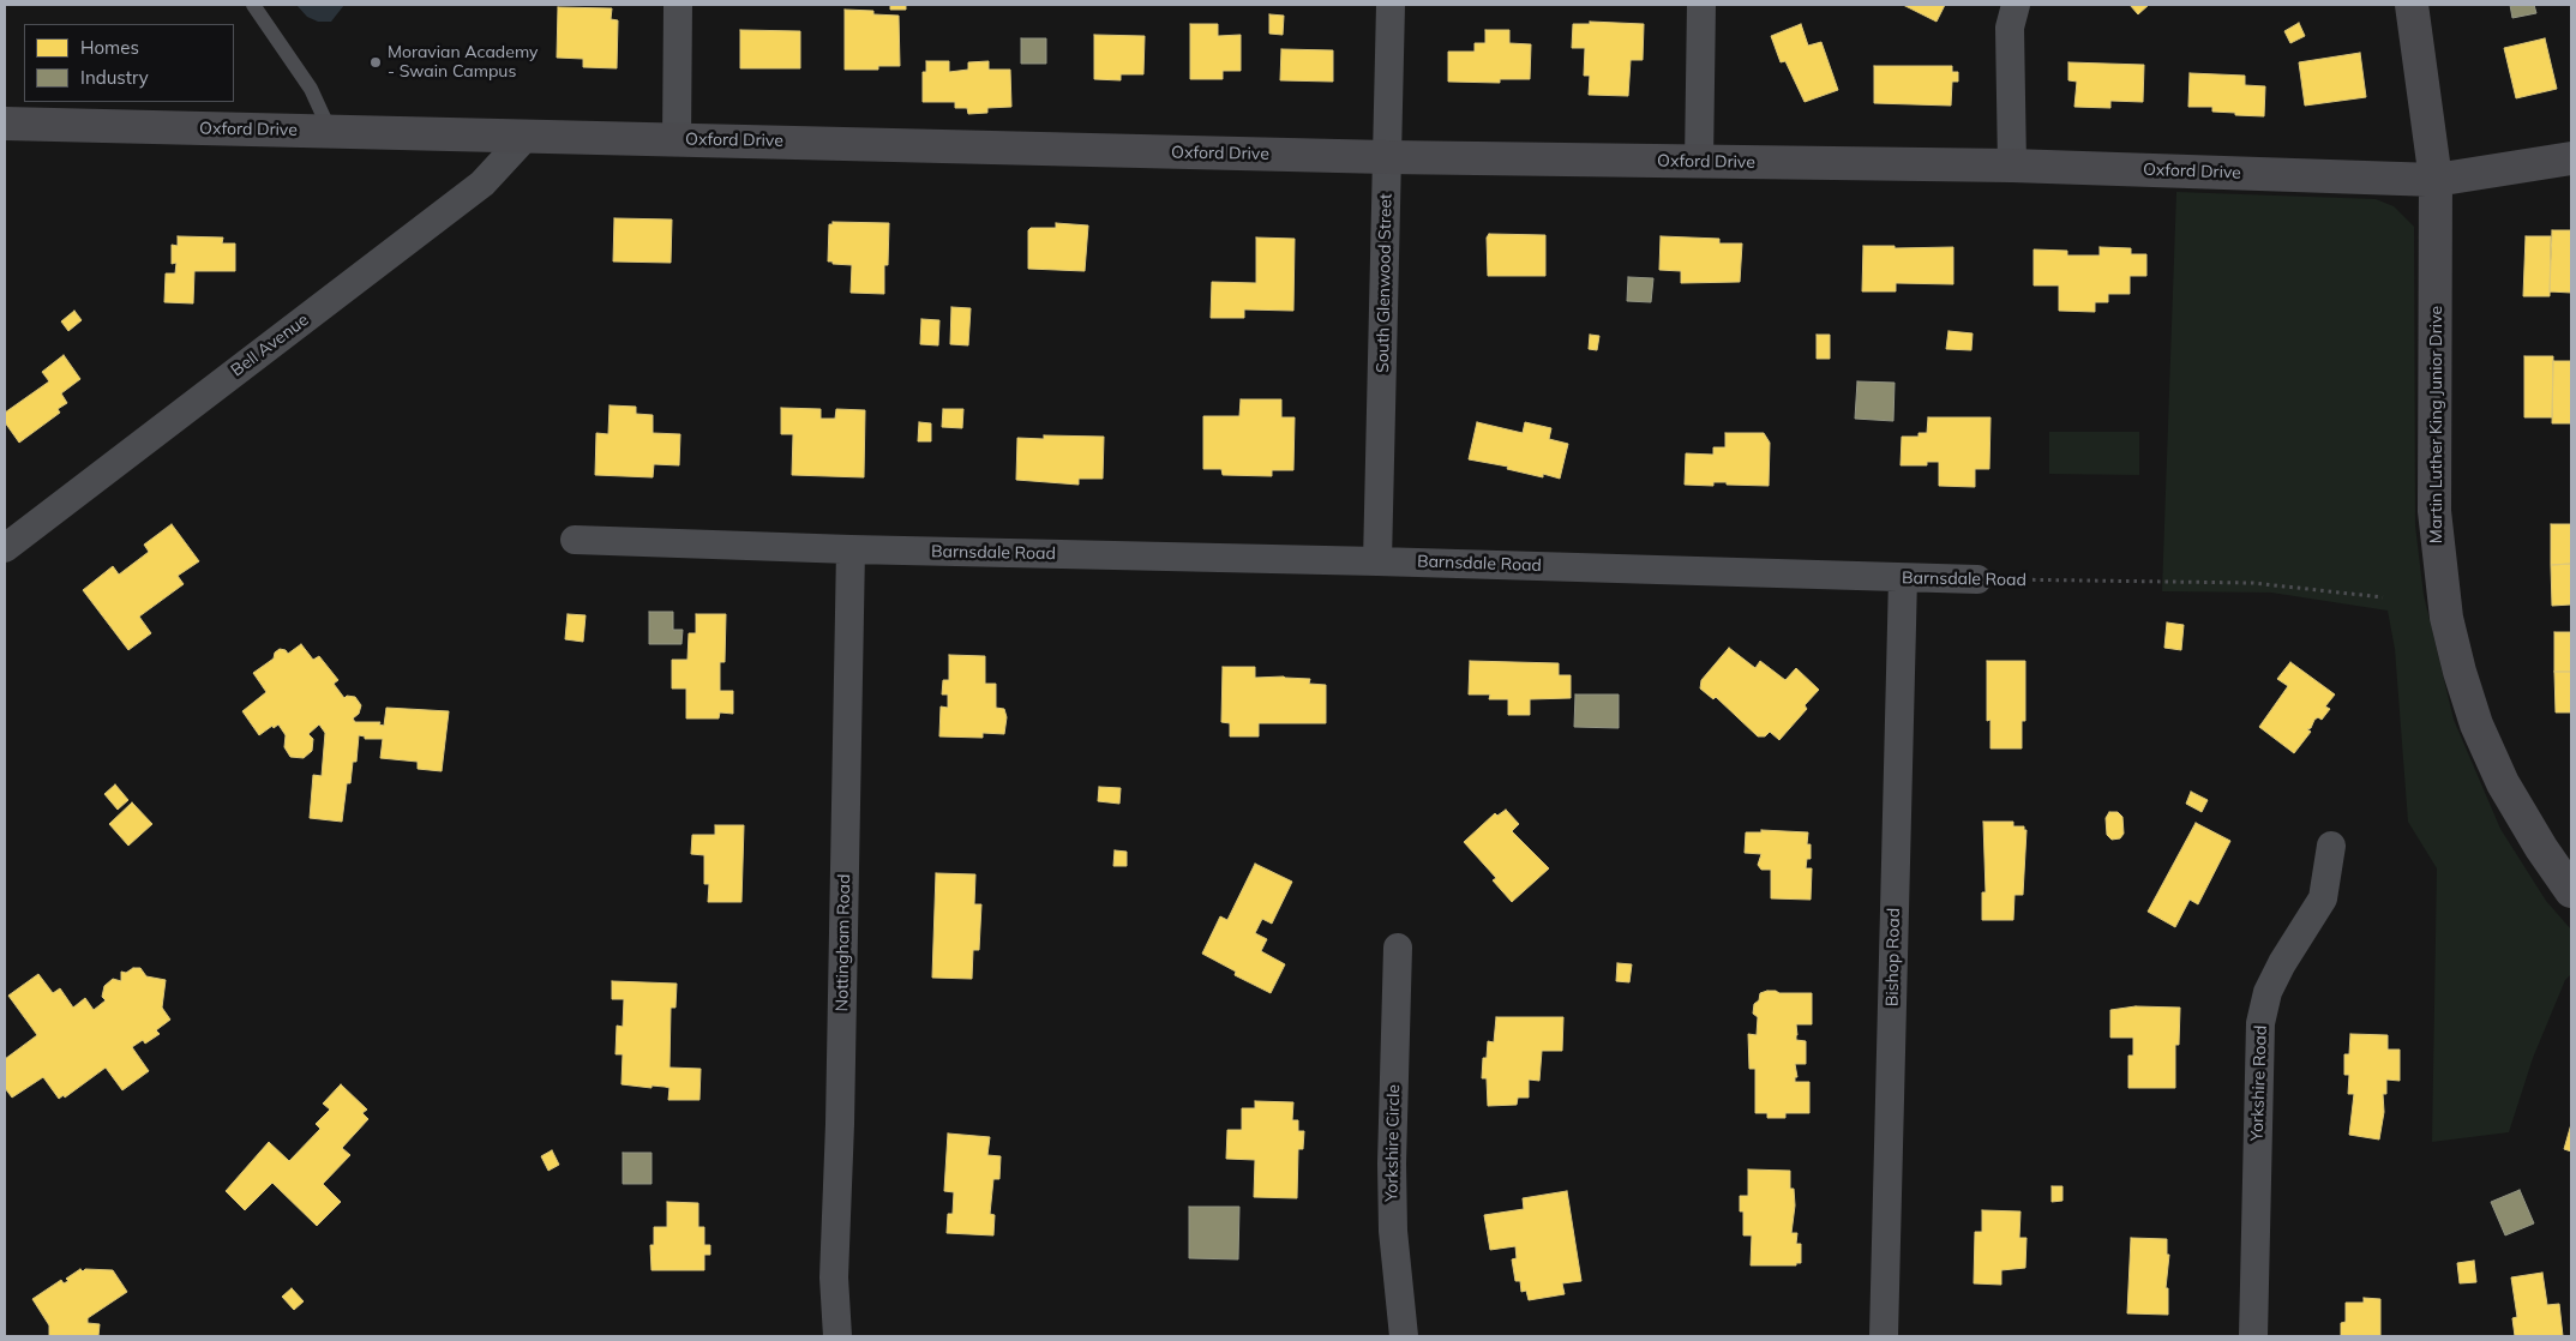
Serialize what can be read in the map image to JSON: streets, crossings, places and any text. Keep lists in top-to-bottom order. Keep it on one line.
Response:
{"streets":{"main road":["Oxford Drive","Martin Luther King Junior Drive"],"street":["South Glenwood Street","Bell Avenue","Barnsdale Road","Nottingham Road","Bishop Road","Yorkshire Road","Yorkshire Circle"]},"crossings":[["Oxford Drive","South Glenwood Street"],["Oxford Drive","Bell Avenue"],["Oxford Drive","Martin Luther King Junior Drive"],["South Glenwood Street","Barnsdale Road"],["Barnsdale Road","Nottingham Road"],["Barnsdale Road","Bishop Road"]],"places":["Moravian Academy - Swain Campus"],"legend":["Homes","Industry"]}
